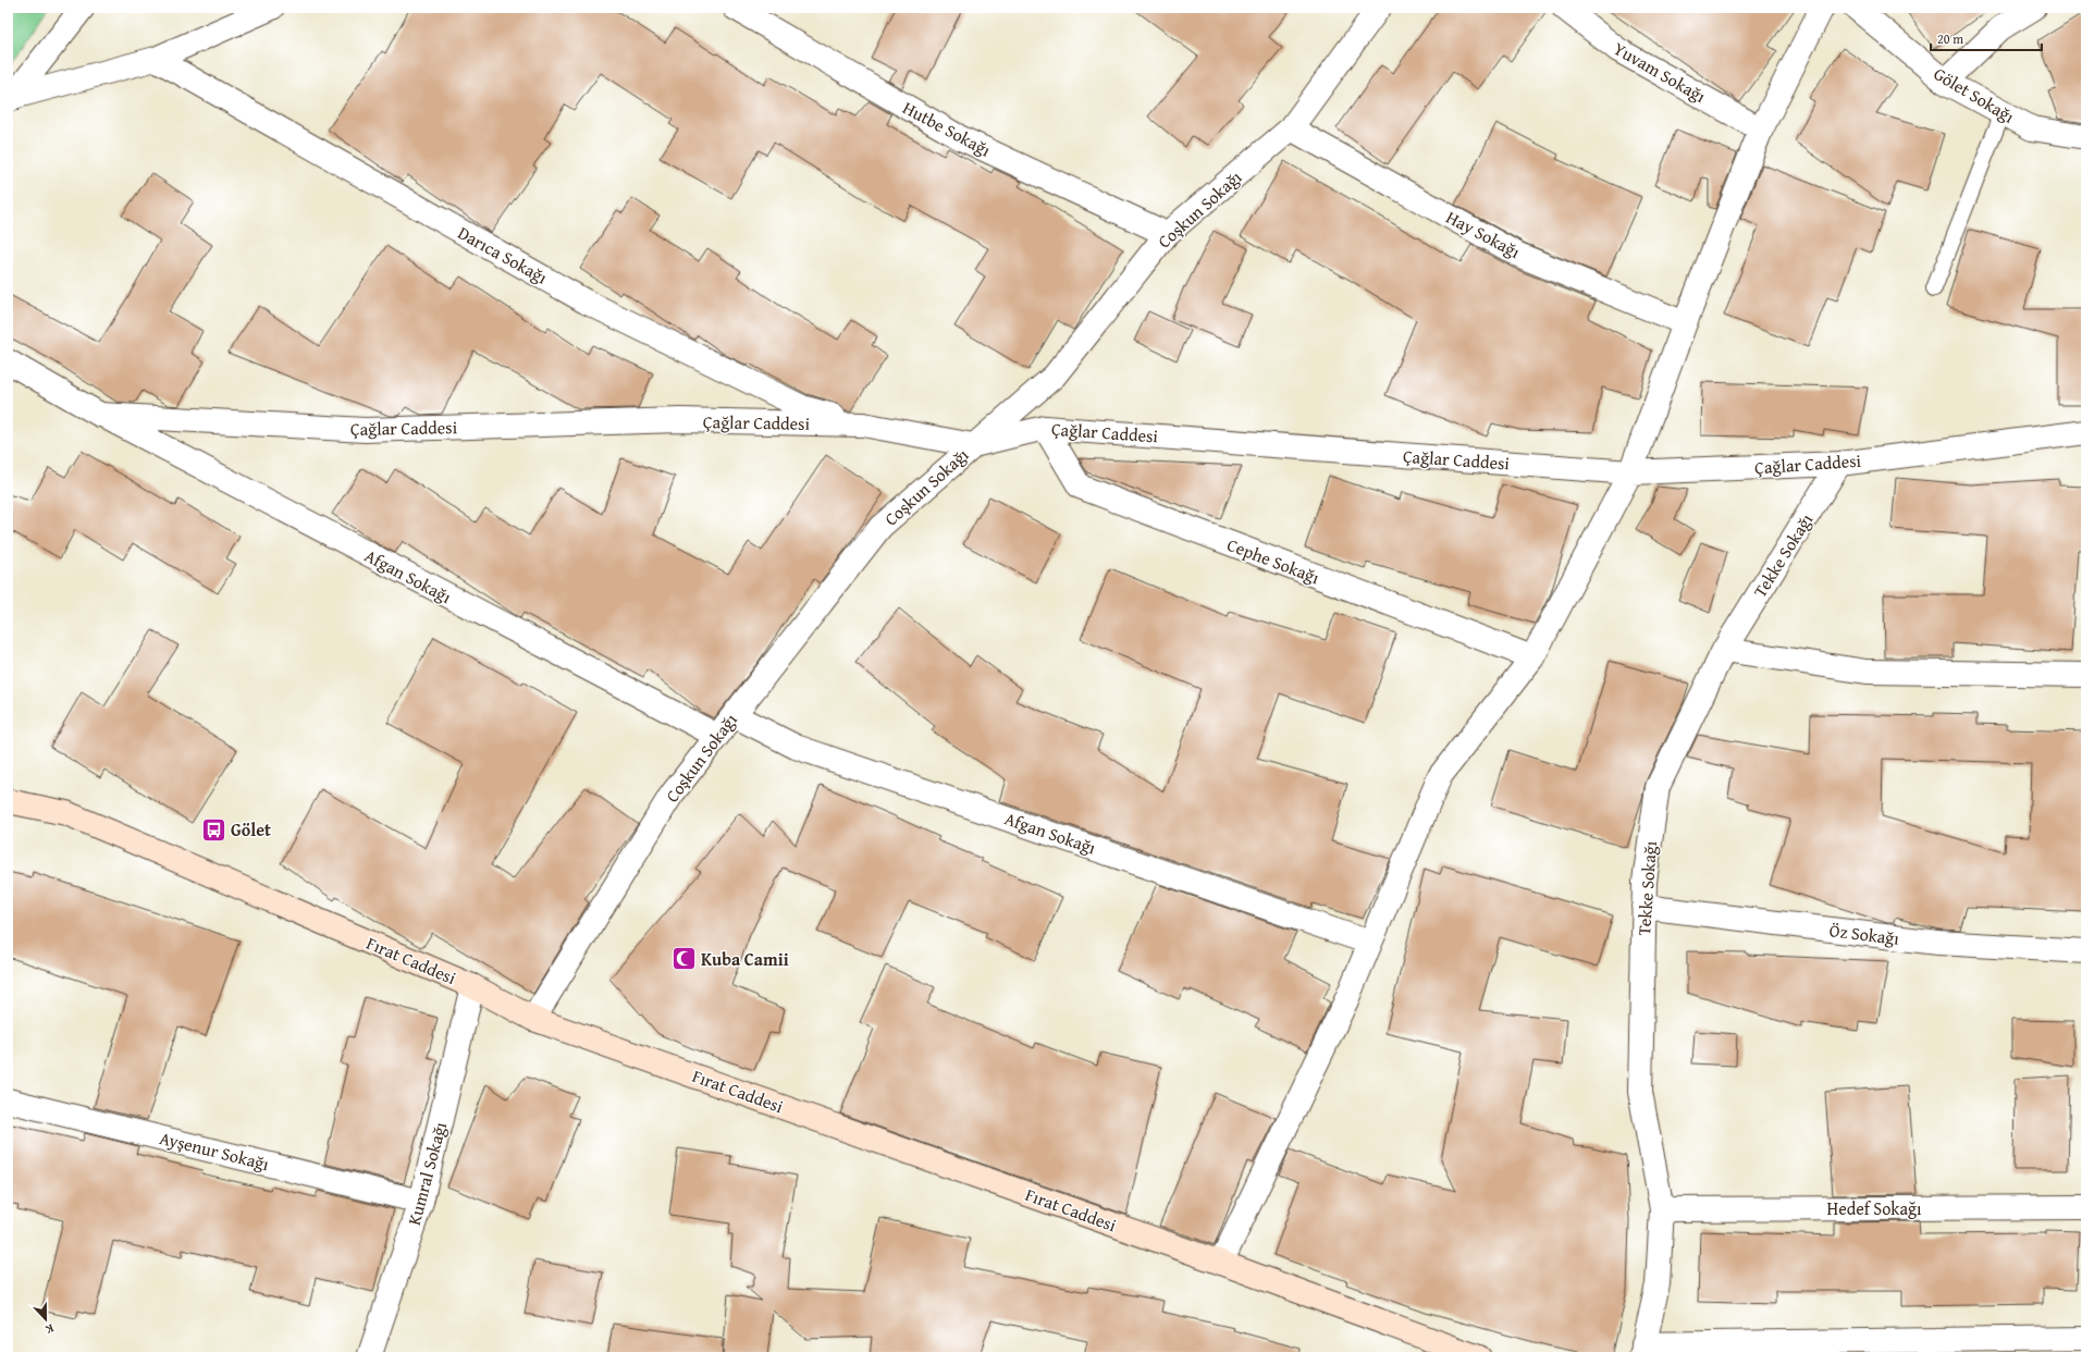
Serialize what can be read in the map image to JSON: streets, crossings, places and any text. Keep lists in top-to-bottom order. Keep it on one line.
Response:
{"streets":{"street":["Yuvam Sokağı","Gölet Sokağı","Hutbe Sokağı","Coşkun Sokağı","Hay Sokağı","Darıca Sokağı","Çağlar Caddesi","Tekke Sokağı","Cephe Sokağı","Afgan Sokağı","Öz Sokağı","Fırat Caddesi","Ayşenur Sokağı","Kumral Sokağı","Hedef Sokağı"]},"crossings":[["Hutbe Sokağı","Coşkun Sokağı"],["Coşkun Sokağı","Hay Sokağı"],["Coşkun Sokağı","Çağlar Caddesi"],["Coşkun Sokağı","Afgan Sokağı"],["Coşkun Sokağı","Fırat Caddesi"],["Darıca Sokağı","Çağlar Caddesi"],["Çağlar Caddesi","Tekke Sokağı"],["Çağlar Caddesi","Cephe Sokağı"],["Çağlar Caddesi","Afgan Sokağı"],["Tekke Sokağı","Öz Sokağı"],["Tekke Sokağı","Hedef Sokağı"],["Fırat Caddesi","Kumral Sokağı"],["Ayşenur Sokağı","Kumral Sokağı"]],"places":{"bus stop":["Gölet"],"mosque":["Kuba Camii"]},"scale_bar":"20 m","north":"bottom"}
